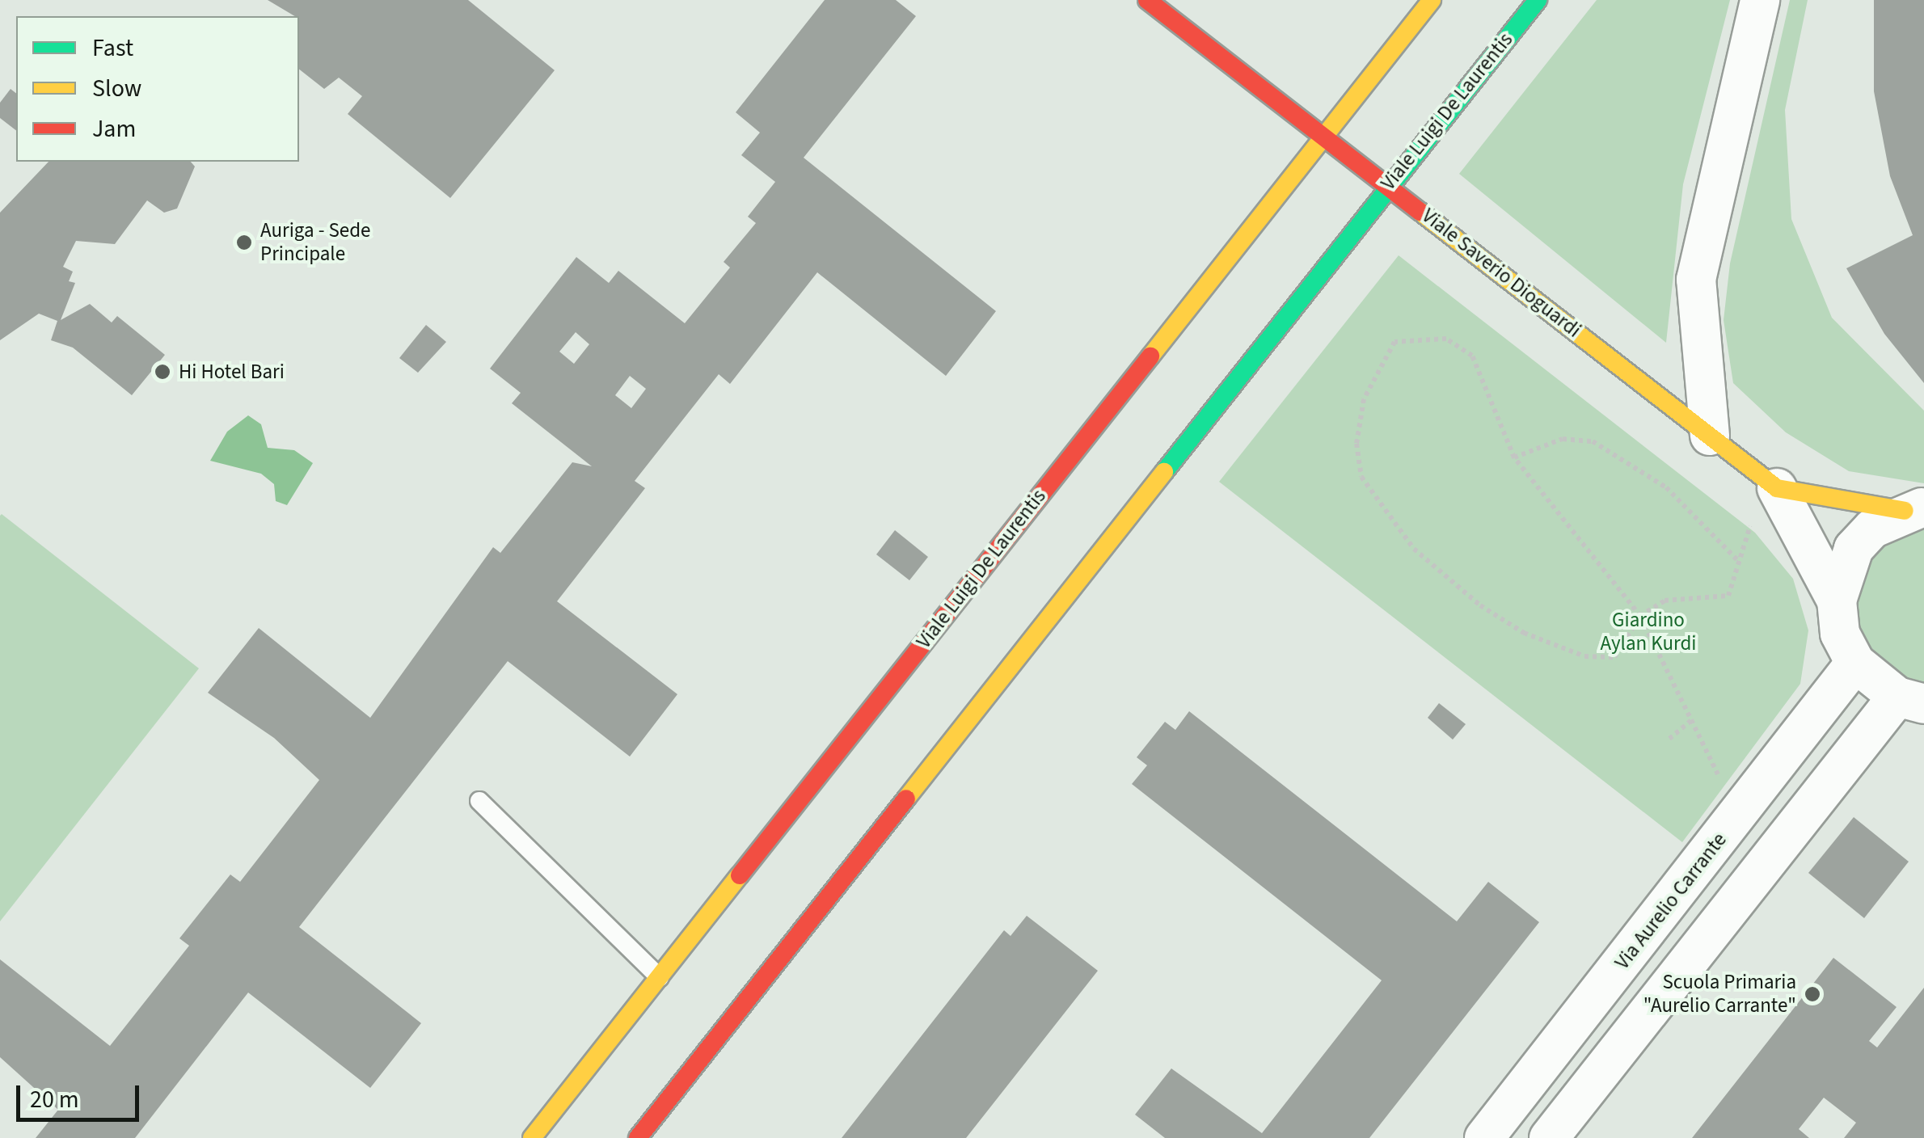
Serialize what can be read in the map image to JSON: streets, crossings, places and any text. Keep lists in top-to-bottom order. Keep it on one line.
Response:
{"streets":{"street":["Viale Luigi De Laurentis","Viale Saverio Dioguardi","Via Aurelio Carrante"]},"crossings":[["Viale Luigi De Laurentis","Viale Saverio Dioguardi"]],"parks":["Giardino Aylan Kurdi"],"places":["Auriga - Sede Principale","Hi Hotel Bari","Scuola Primaria \"Aurelio Carrante\""],"legend":["Fast","Slow","Jam"],"scale_bar":"20 m"}
